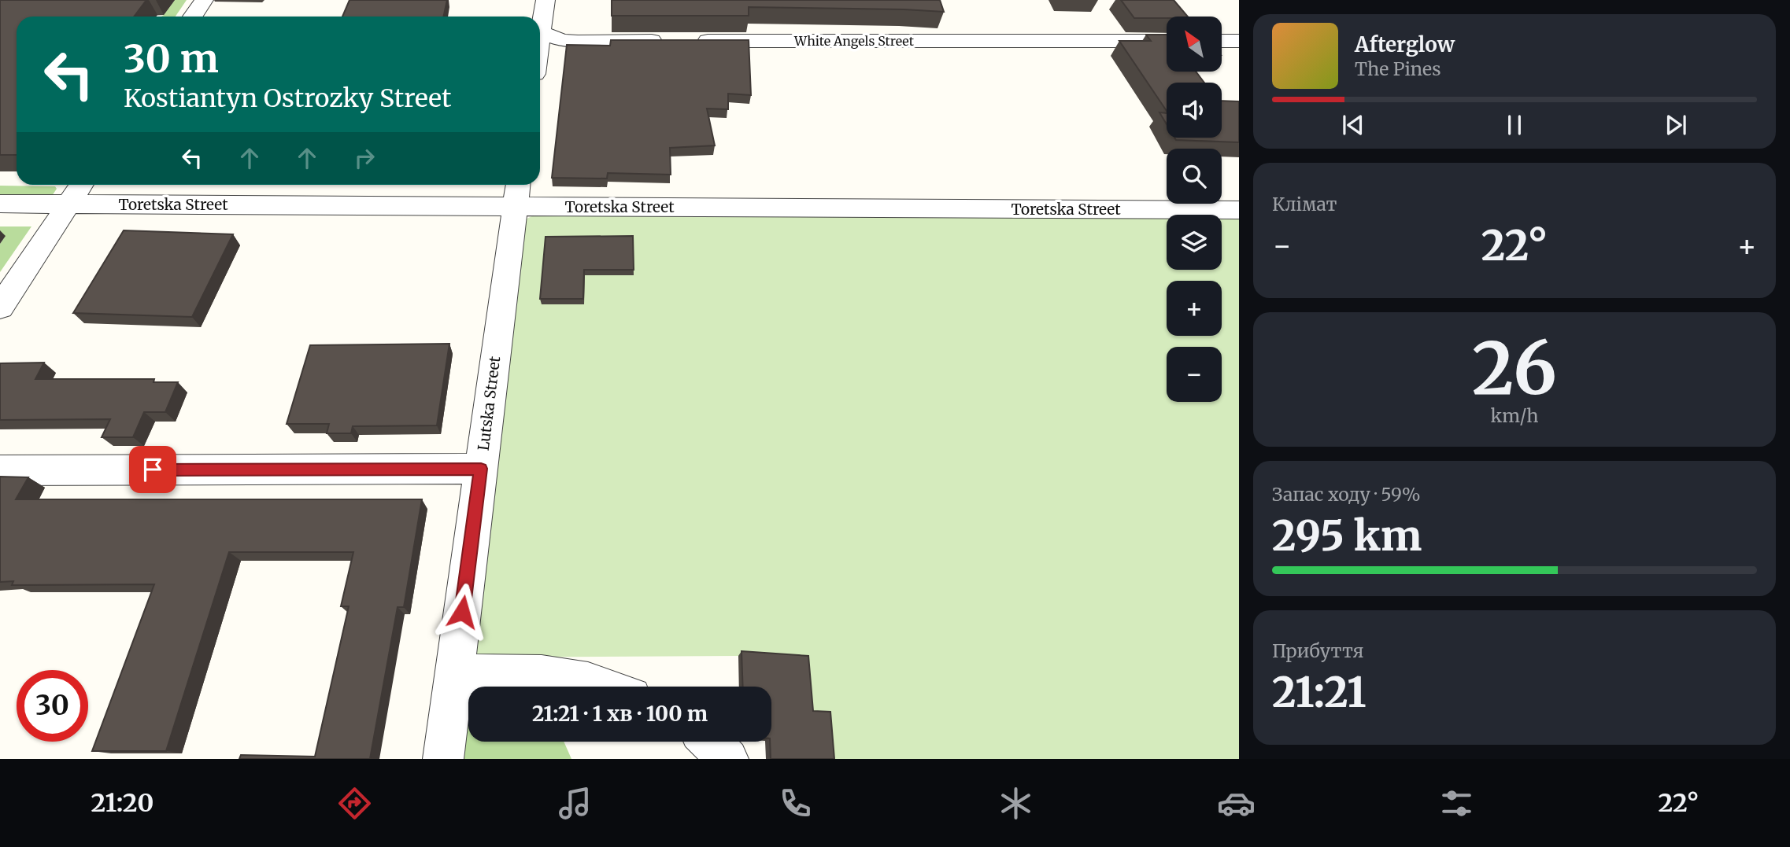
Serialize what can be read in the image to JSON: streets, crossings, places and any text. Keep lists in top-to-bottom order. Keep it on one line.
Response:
{"streets":{"street":["White Angels Street","Toretska Street","Lutska Street"]},"crossings":[["Toretska Street","Lutska Street"]],"north":"top left","page":{"map_buttons":["+","−"],"turn":["30 m","Kostiantyn Ostrozky Street"],"song":["Afterglow","The Pines"],"tile":["Клімат",["26","km/h"],["Запас ходу · 59%","295 km"],["Прибуття","21:21"]],"heat":["−","22°","+"],"limit":"30","trip":"21:21 · 1 хв · 100 m","tabs":["21:20","22°"]}}
